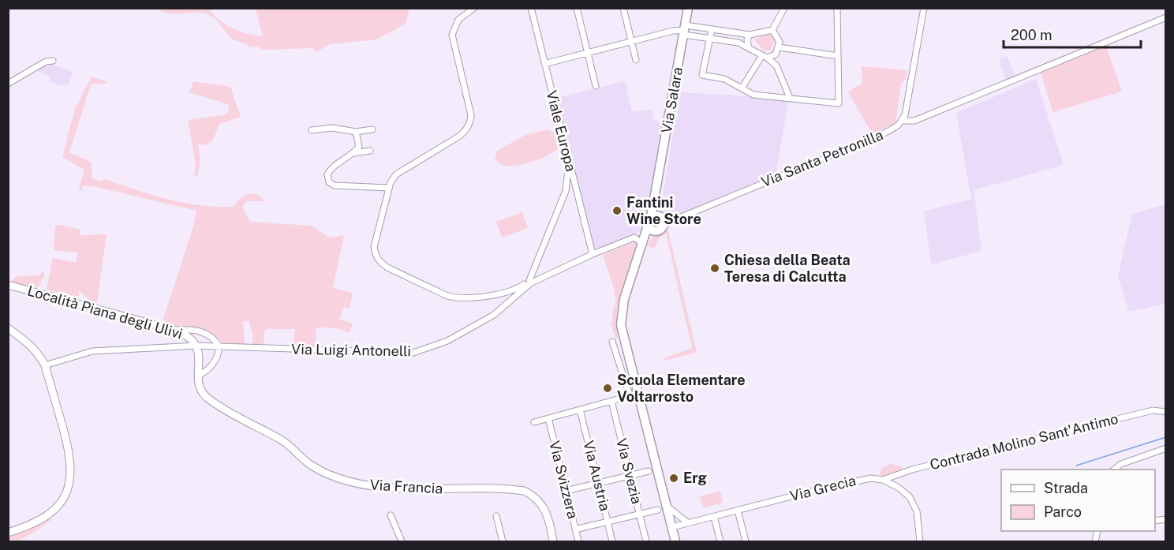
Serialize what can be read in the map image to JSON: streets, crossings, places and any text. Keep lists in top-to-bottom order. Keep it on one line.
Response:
{"streets":{"main road":["Via Salara","Località Piana degli Ulivi","Via Francia"],"street":["Viale Europa","Via Santa Petronilla","Via Luigi Antonelli","Contrada Molino Sant'Antimo","Via Svezia","Via Austria","Via Svizzera","Via Grecia"]},"crossings":[["Via Salara","Via Santa Petronilla"],["Via Salara","Via Luigi Antonelli"],["Via Salara","Via Grecia"],["Viale Europa","Via Luigi Antonelli"],["Località Piana degli Ulivi","Via Luigi Antonelli"],["Località Piana degli Ulivi","Via Francia"],["Contrada Molino Sant'Antimo","Via Grecia"]],"places":["Fantini Wine Store","Chiesa della Beata Teresa di Calcutta","Scuola Elementare Voltarrosto","Erg"],"legend":["Strada","Parco"],"scale_bar":"200 m"}
